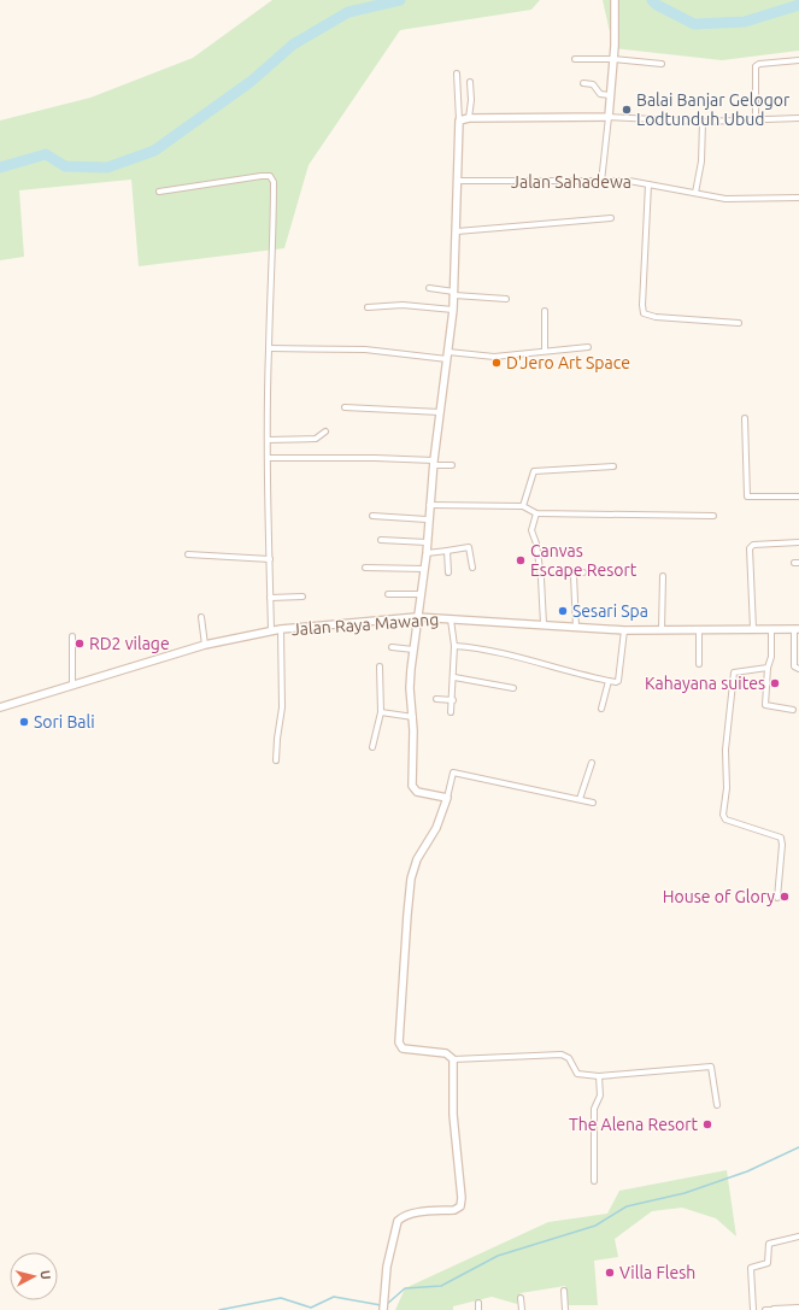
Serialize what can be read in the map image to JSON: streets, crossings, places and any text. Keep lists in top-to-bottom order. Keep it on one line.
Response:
{"streets":{"street":["Jalan Sahadewa","Jalan Raya Mawang"]},"places":["Balai Banjar Gelogor Lodtunduh Ubud","D'Jero Art Space","Canvas Escape Resort","Sesari Spa","RD2 vilage","Kahayana suites","Sori Bali","House of Glory","The Alena Resort","Villa Flesh"],"north":"right"}
